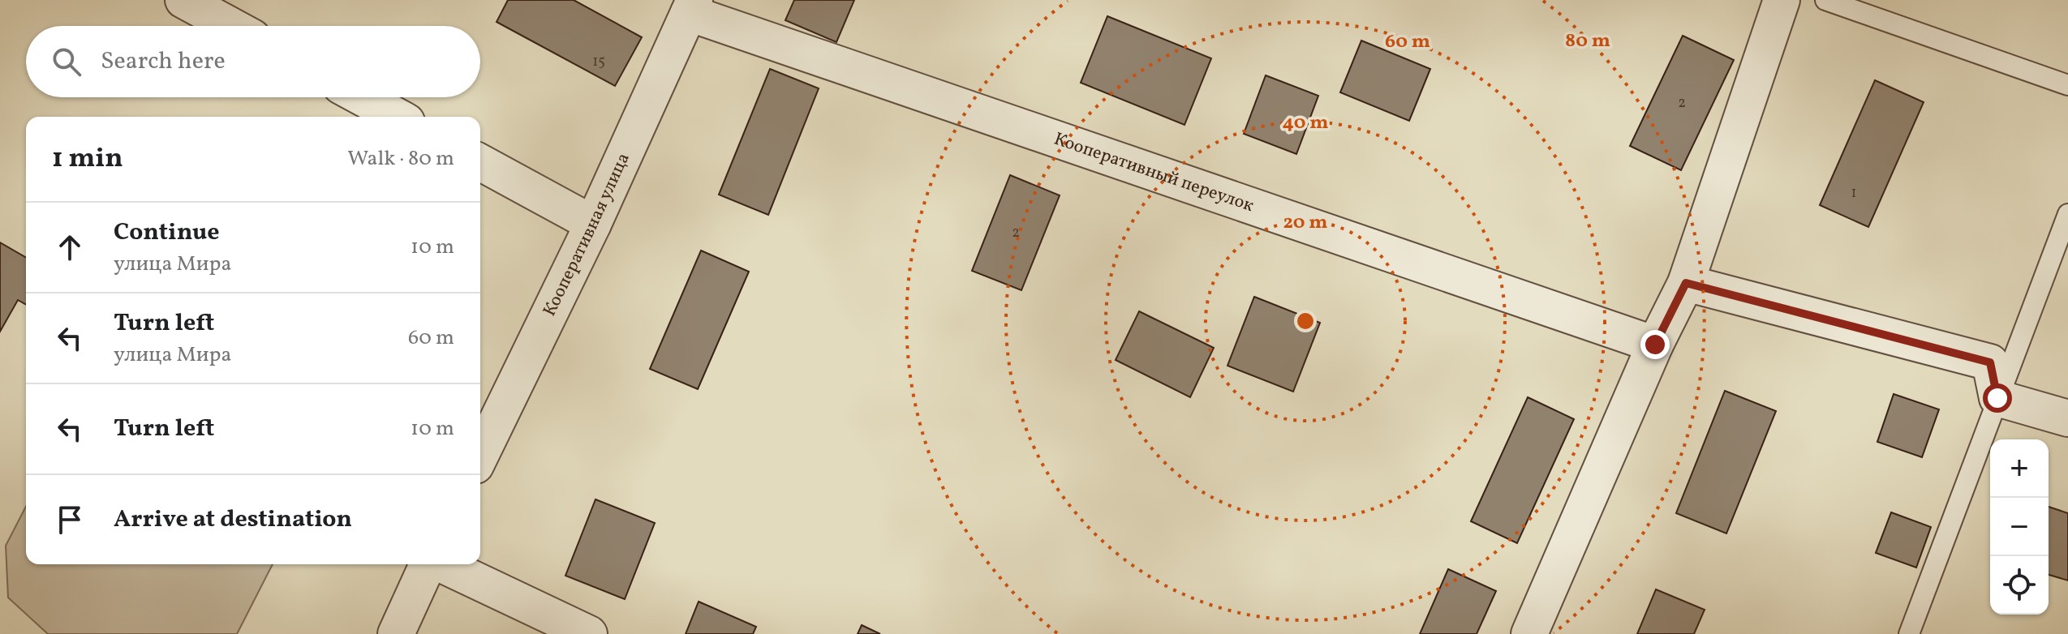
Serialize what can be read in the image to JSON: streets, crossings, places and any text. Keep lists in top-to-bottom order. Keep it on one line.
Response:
{"streets":{"street":["Кооперативный переулок","Кооперативная улица"]},"crossings":[["Кооперативный переулок","Кооперативная улица"]],"house_numbers":["15","2","1","2"],"page":{"search":"Search here","heading":["1 min","Walk · 80 m"],"list":[["Continue","улица Мира","10 m"],["Turn left","улица Мира","60 m"],["Turn left","10 m"],"Arrive at destination"],"map_buttons":["+","−"]},"rings":["80 m","60 m","40 m","20 m"]}
